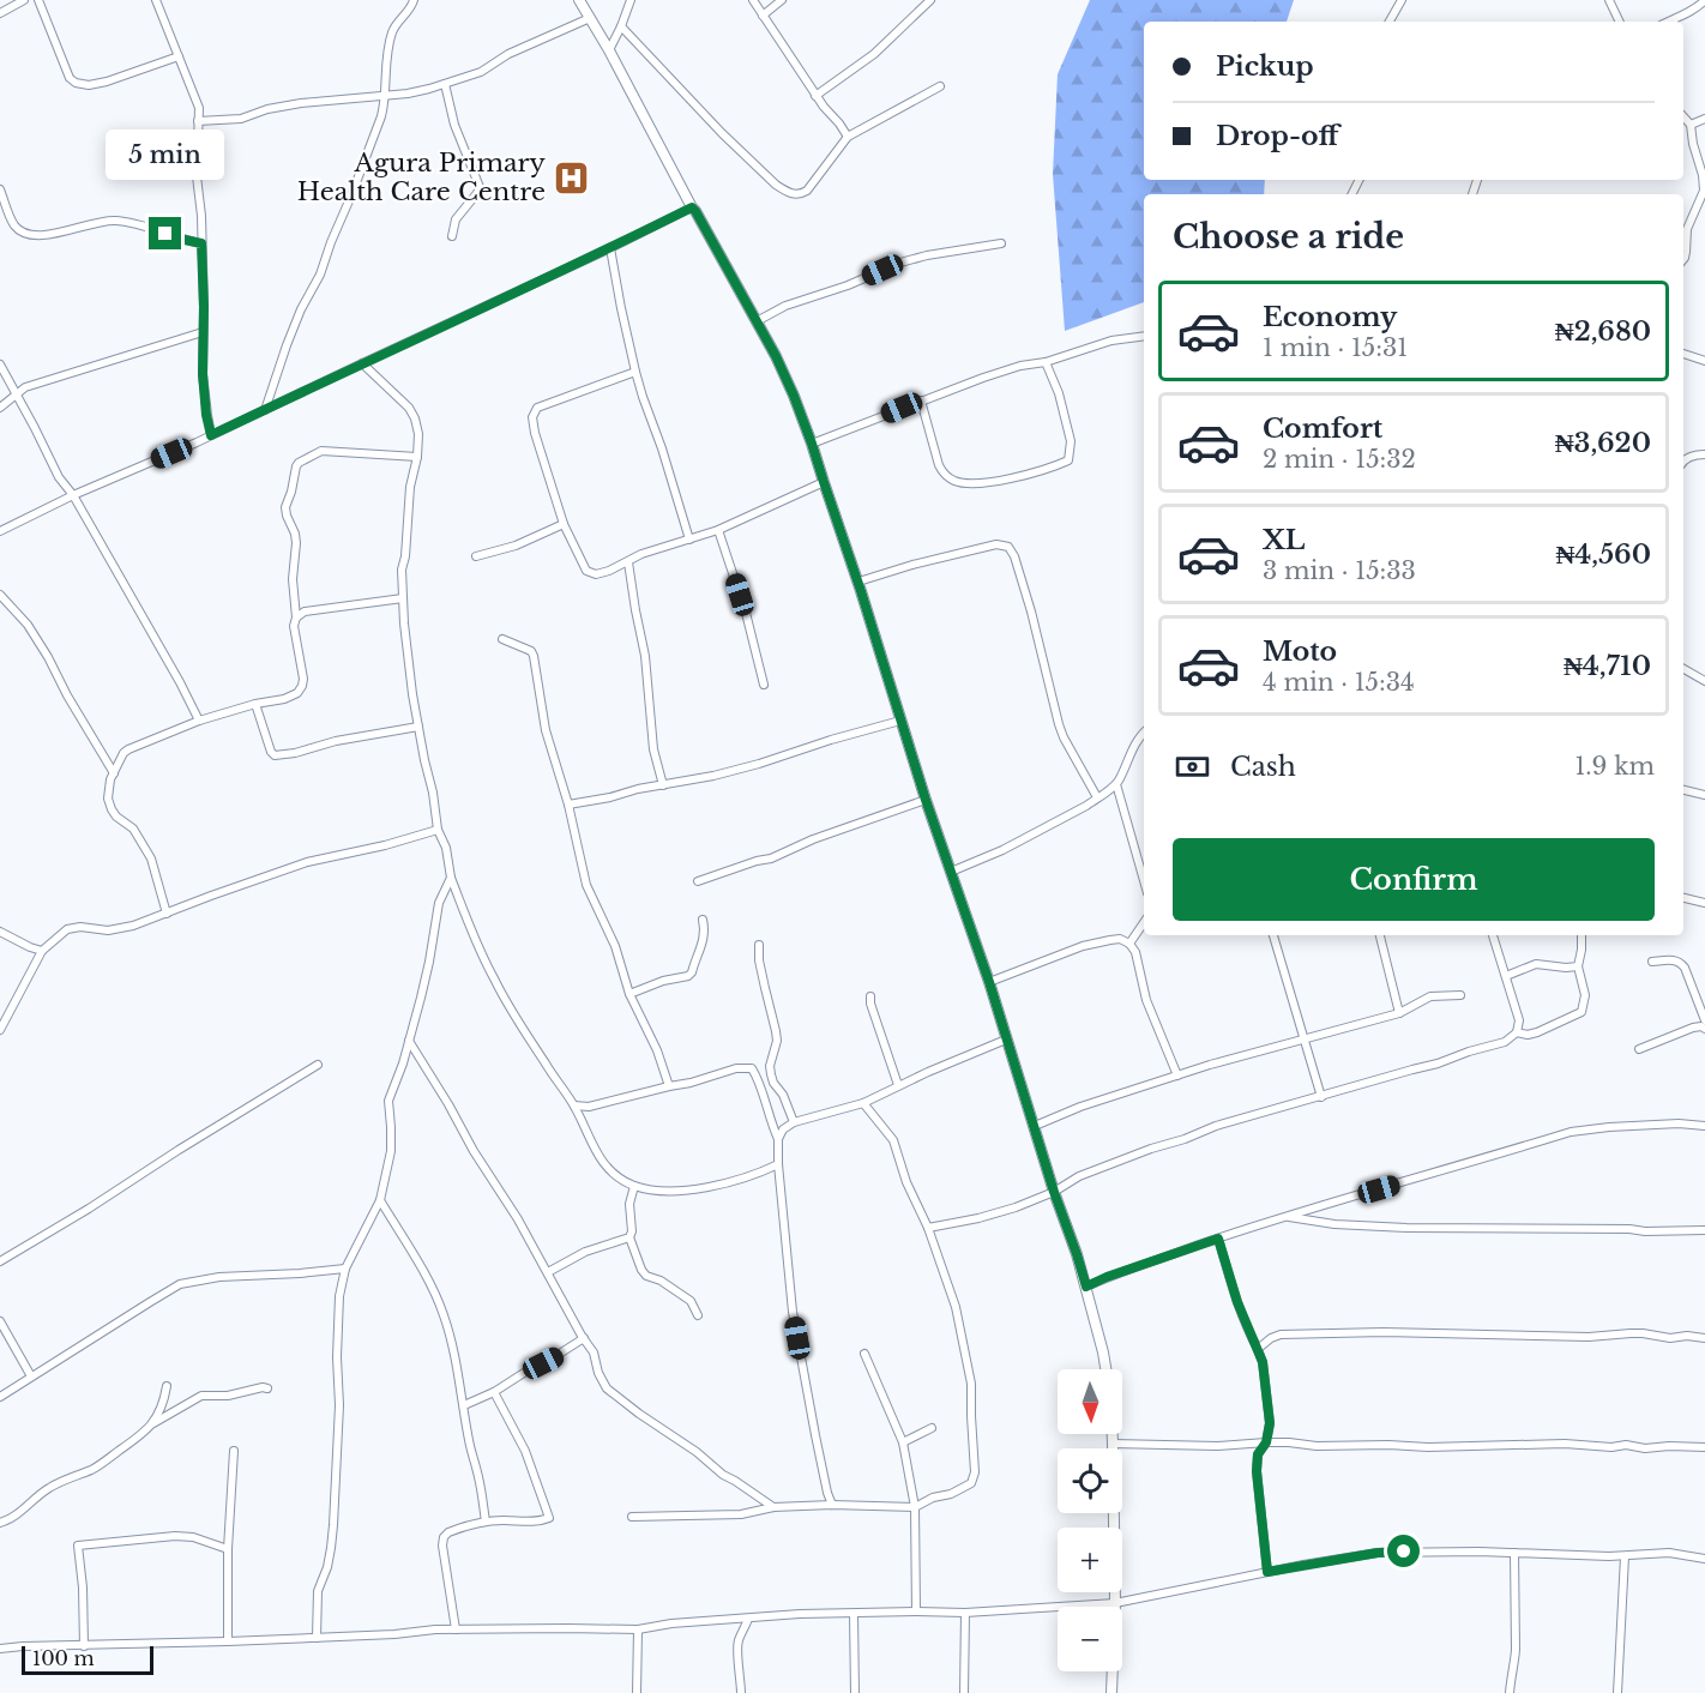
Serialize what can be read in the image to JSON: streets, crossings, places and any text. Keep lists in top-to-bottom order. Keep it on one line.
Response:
{"places":{"hospital":["Agura Primary Health Care Centre"]},"scale_bar":"100 m","north":"bottom","page":{"banner":["Pickup","Drop-off"],"bubble":"5 min","heading":"Choose a ride","list":[{"name":"Economy","note":"1 min · 15:31","value":"₦2,680"},{"name":"Comfort","note":"2 min · 15:32","value":"₦3,620"},{"name":"XL","note":"3 min · 15:33","value":"₦4,560"},{"name":"Moto","note":"4 min · 15:34","value":"₦4,710"}],"pay":["Cash","1.9 km"],"buttons":"Confirm","map_buttons":["+","−"],"scale":"100 m"}}
